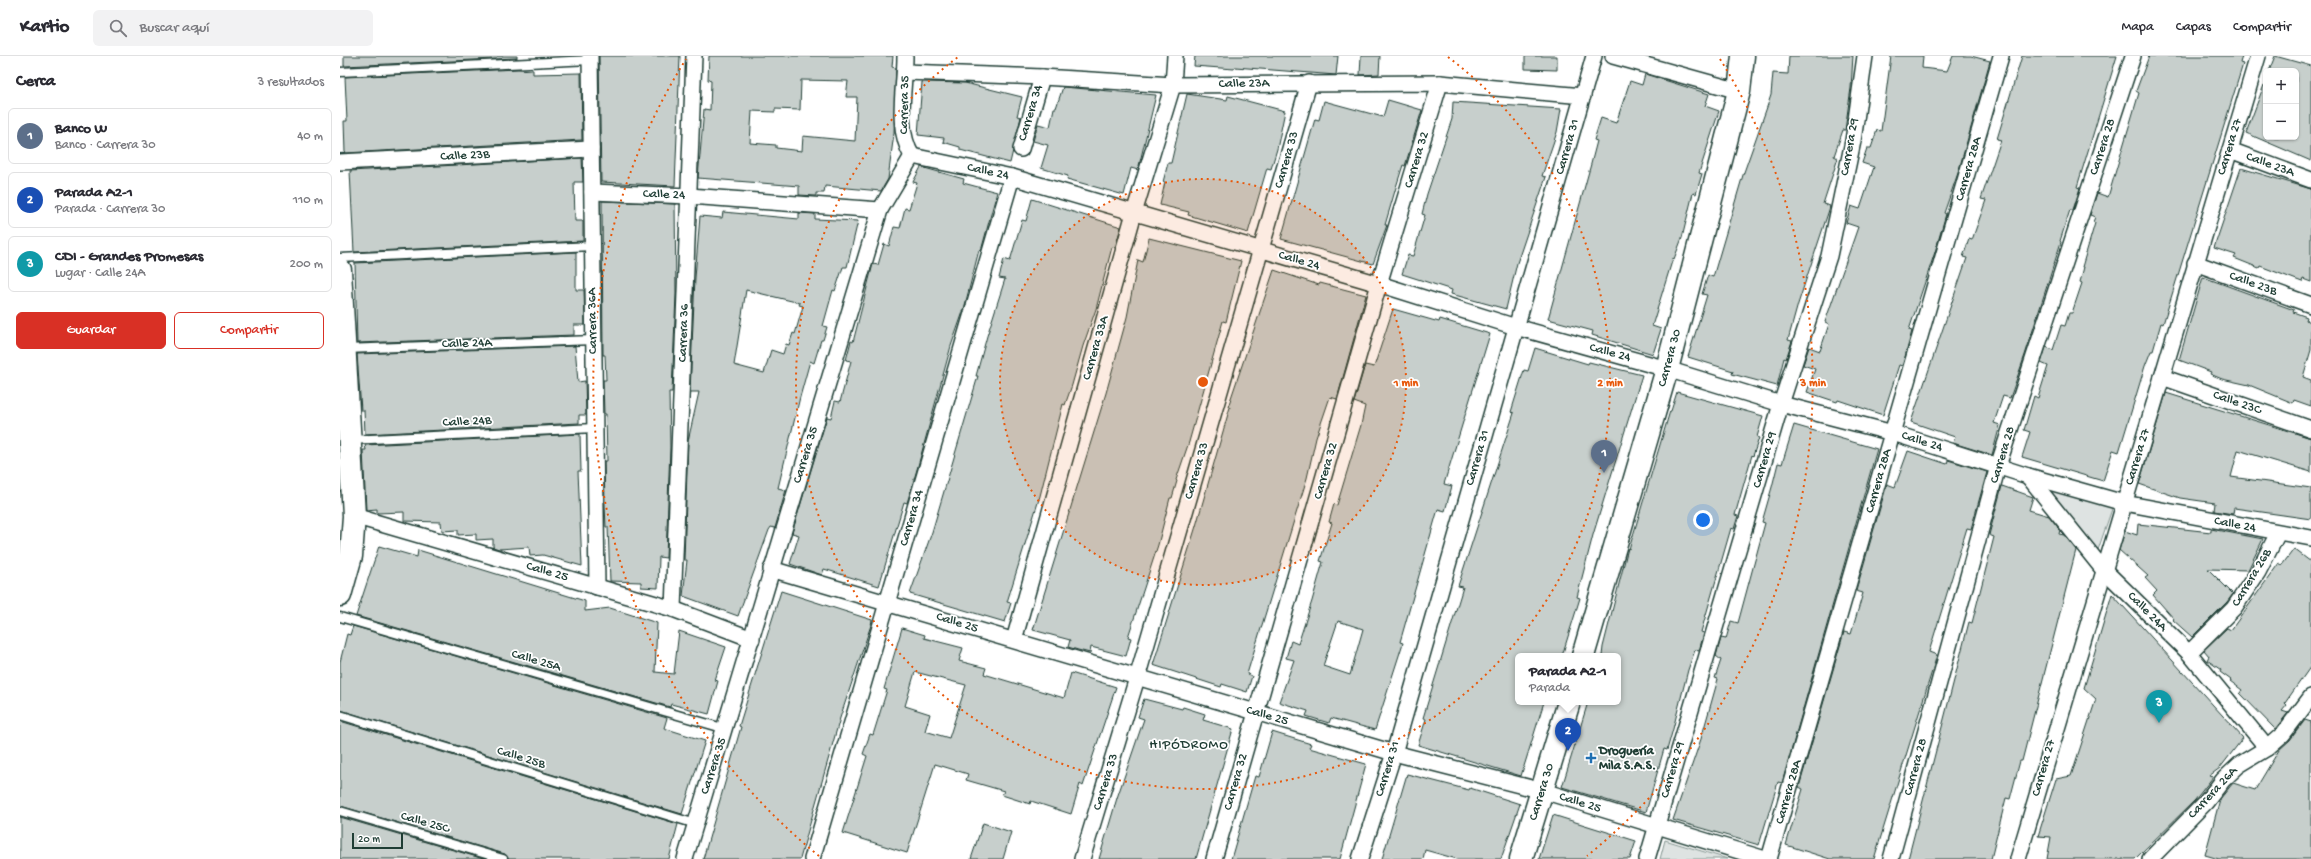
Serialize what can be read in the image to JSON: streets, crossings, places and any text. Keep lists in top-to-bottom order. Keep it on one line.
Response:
{"streets":{"street":["Calle 23A","Carrera 35","Carrera 34","Carrera 31","Carrera 29","Carrera 28","Carrera 27","Calle 23B","Carrera 33","Carrera 32","Carrera 28A","Calle 24","Carrera 36A","Carrera 36","Calle 24A","Carrera 33A","Carrera 30","Calle 23C","Calle 25","Carrera 26B","Carrera 26A"],"lane":["Calle 24B","Calle 25A","Calle 25B","Calle 25C"]},"crossings":[["Calle 23A","Carrera 35"],["Calle 23A","Carrera 34"],["Calle 23A","Carrera 31"],["Calle 23A","Carrera 27"],["Calle 23A","Carrera 33"],["Calle 23A","Carrera 32"],["Calle 23A","Carrera 33A"],["Carrera 35","Calle 24"],["Carrera 35","Calle 25"],["Carrera 35","Calle 25A"],["Carrera 35","Calle 25B"],["Carrera 34","Calle 24"],["Carrera 34","Calle 25"],["Carrera 31","Calle 24"],["Carrera 31","Calle 25"],["Carrera 29","Calle 24"],["Carrera 29","Calle 25"],["Carrera 28","Calle 24"],["Carrera 27","Calle 23B"],["Carrera 27","Calle 24"],["Carrera 27","Calle 24A"],["Carrera 27","Calle 23C"],["Calle 23B","Carrera 36A"],["Carrera 33","Calle 24"],["Carrera 33","Calle 25"],["Carrera 32","Calle 24"],["Carrera 32","Calle 25"],["Carrera 28A","Calle 24"],["Calle 24","Carrera 36A"],["Calle 24","Carrera 36"],["Calle 24","Calle 24A"],["Calle 24","Carrera 33A"],["Calle 24","Carrera 30"],["Calle 24","Carrera 26B"],["Carrera 36A","Calle 24A"],["Carrera 36A","Calle 24B"],["Carrera 36A","Calle 25"],["Carrera 36","Calle 25"],["Calle 24A","Carrera 26B"],["Calle 24A","Carrera 26A"],["Carrera 33A","Calle 25"],["Carrera 30","Calle 25"]],"districts":["HIPÓDROMO"],"places":{"health":["Droguería Mila S.A.S."]},"scale_bar":"20 m","page":{"header":"Kartio","search":"Buscar aquí","nav":["Mapa","Capas","Compartir"],"heading":["Cerca","3 resultados"],"map_buttons":["+","−"],"list":[{"mark":"1","name":"Banco W","note":"Banco · Carrera 30","value":"40 m"},{"mark":"2","name":"Parada A2-1","note":"Parada · Carrera 30","value":"110 m"},{"mark":"3","name":"CDI - Grandes Promesas","note":"Lugar · Calle 24A","value":"200 m"}],"buttons":["Guardar","Compartir"],"pins":["1","3","2"],"popup":["Parada A2-1","Parada"],"scale":"20 m"},"rings":["1 min","2 min","3 min"]}
